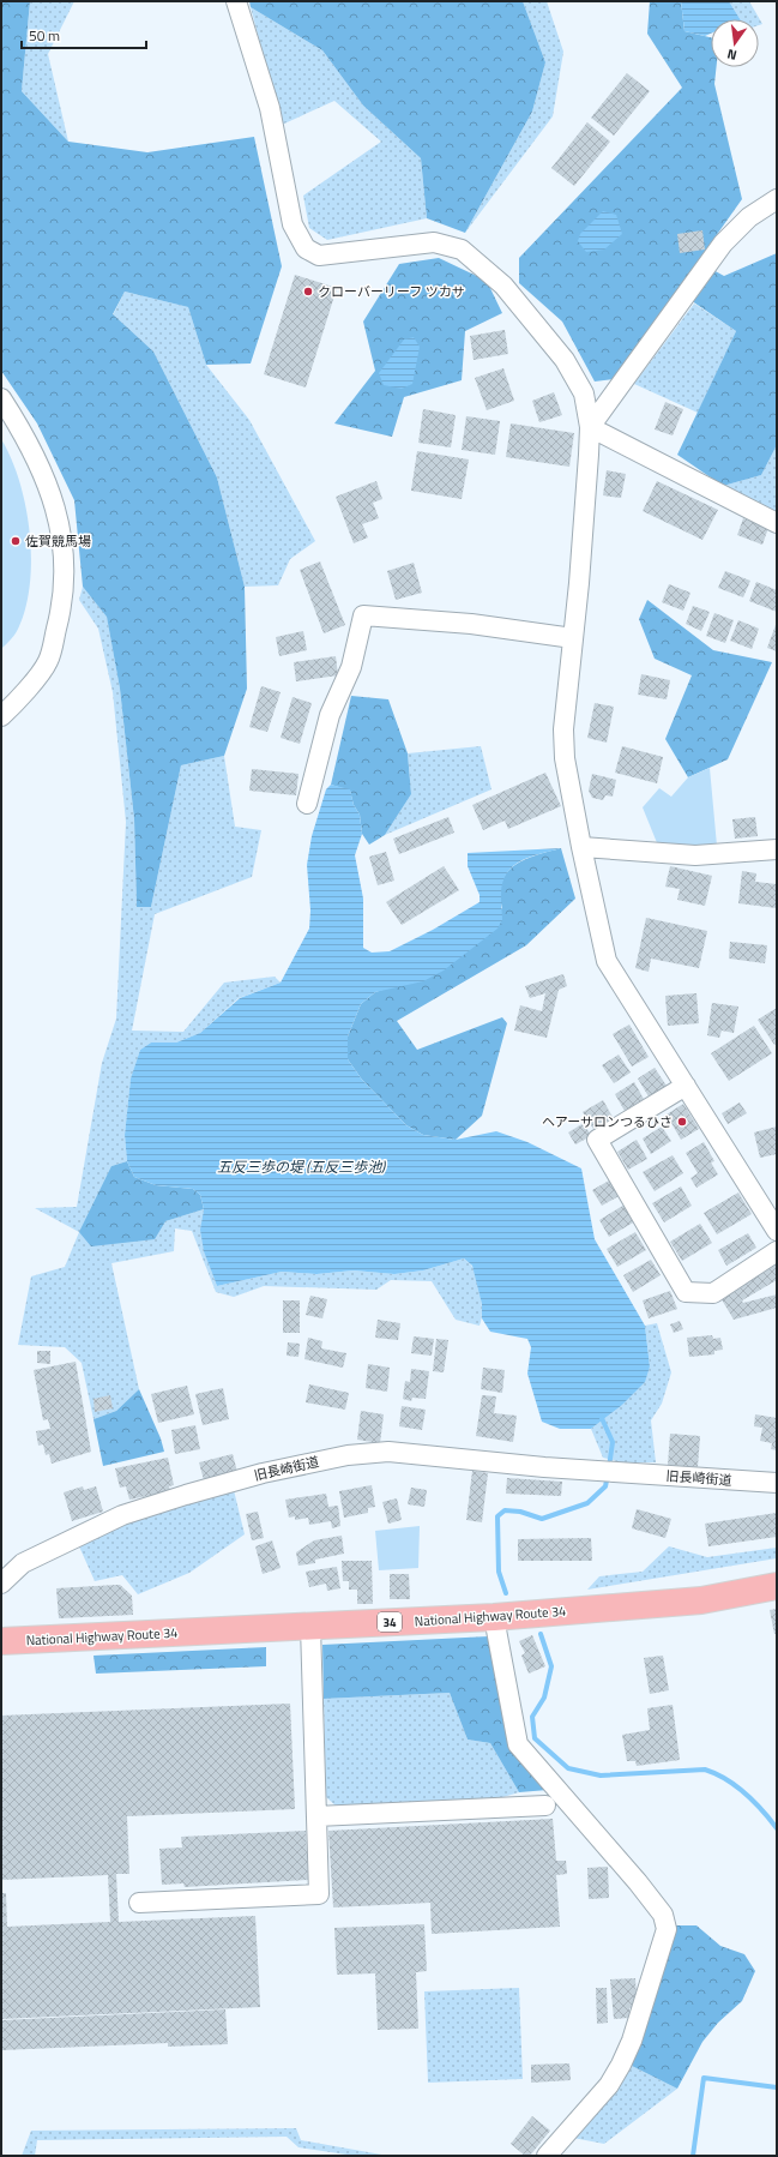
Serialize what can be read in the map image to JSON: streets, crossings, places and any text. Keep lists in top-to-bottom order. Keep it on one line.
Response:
{"streets":{"highway":["National Highway Route 34","34"],"street":["旧長崎街道"]},"water":["五反三歩の堤 (五反三歩池)"],"places":["クローバーリーフ ツカサ","佐賀競馬場","ヘアーサロンつるひさ"],"scale_bar":"50 m","north":"bottom"}
